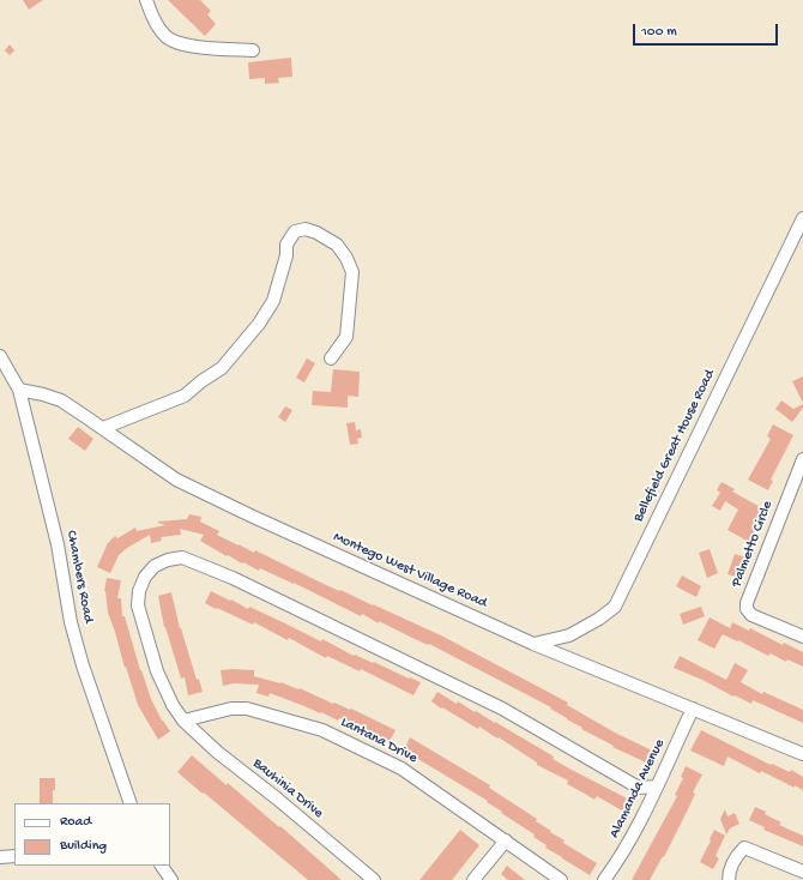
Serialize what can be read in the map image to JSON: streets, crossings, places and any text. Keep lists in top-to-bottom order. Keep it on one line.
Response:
{"streets":{"street":["Bellefield Great House Road","Palmetto Circle","Montego West Village Road","Chambers Road","Lantana Drive","Bauhinia Drive","Alamanda Avenue"]},"crossings":[["Bellefield Great House Road","Montego West Village Road"],["Montego West Village Road","Chambers Road"],["Montego West Village Road","Alamanda Avenue"],["Lantana Drive","Bauhinia Drive"],["Bauhinia Drive","Alamanda Avenue"]],"legend":["Road","Building"],"scale_bar":"100 m"}
